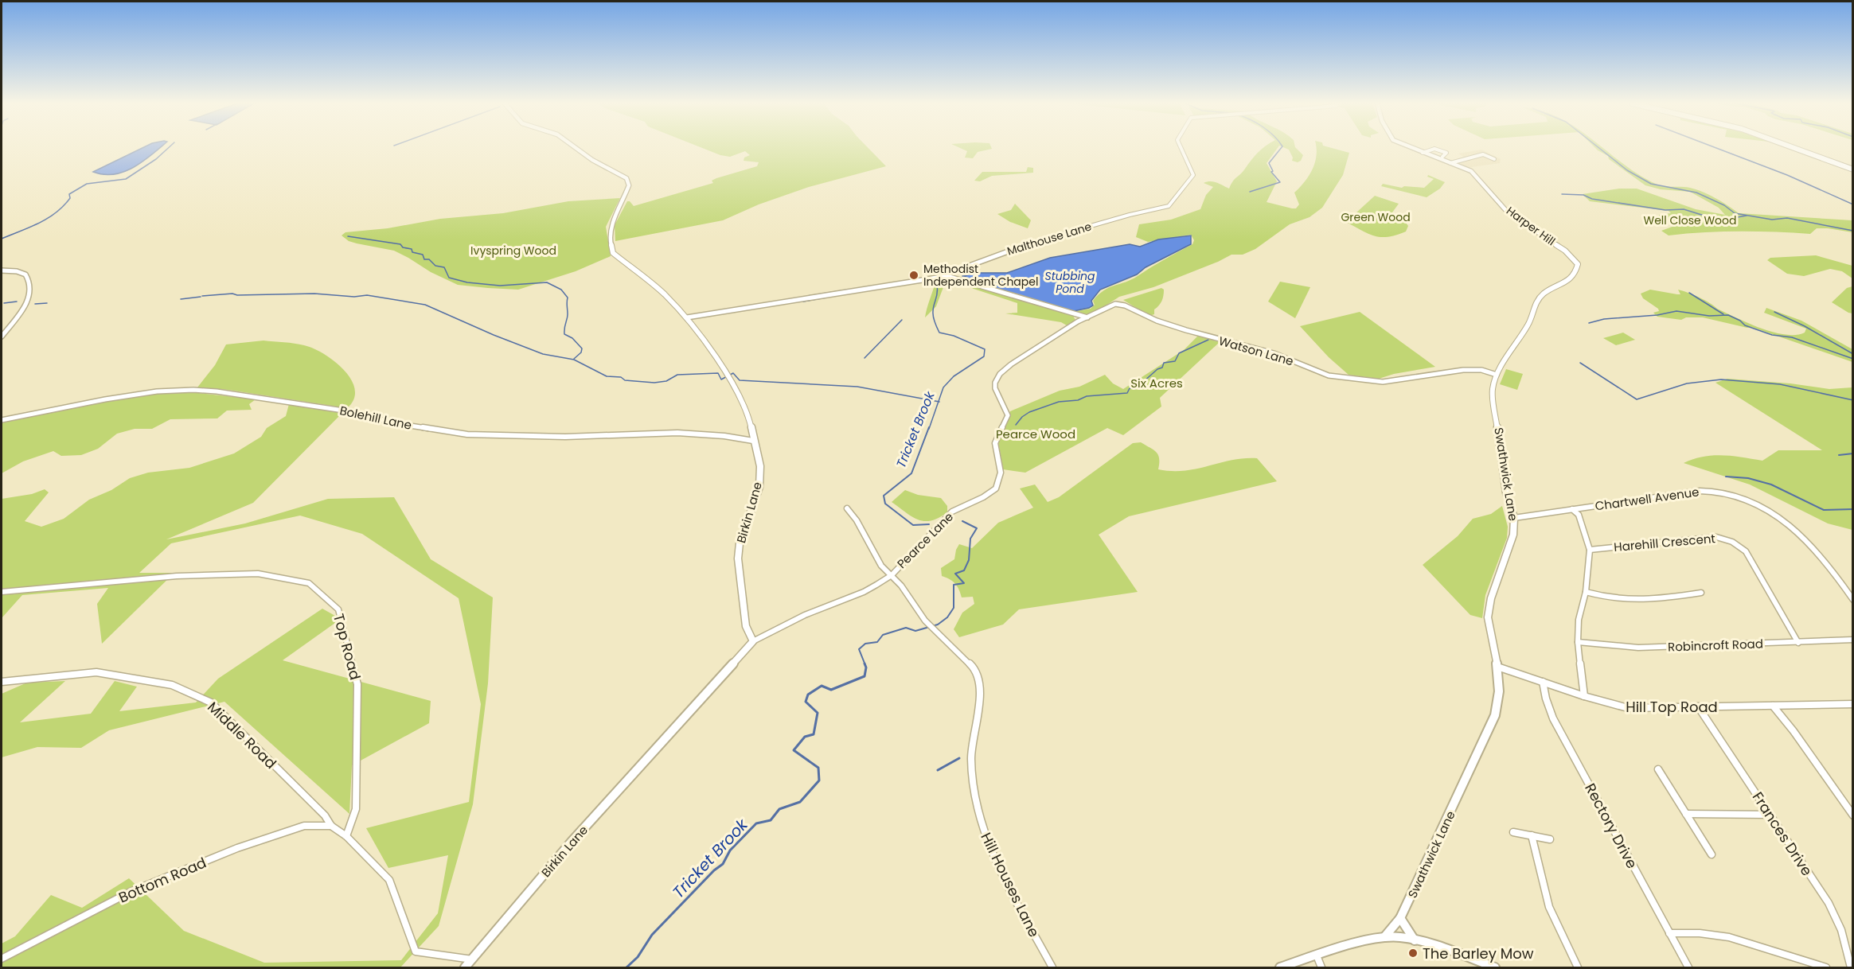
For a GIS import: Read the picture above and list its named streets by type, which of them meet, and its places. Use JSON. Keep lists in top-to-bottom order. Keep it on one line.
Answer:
{"streets":{"street":["Harper Hill","Malthouse Lane","Watson Lane","Bolehill Lane","Swathwick Lane","Chartwell Avenue","Birkin Lane","Pearce Lane","Harehill Crescent","Robincroft Road","Top Road","Hill Top Road","Middle Road","Rectory Drive","Frances Drive","Bottom Road","Hill Houses Lane"]},"crossings":[["Harper Hill","Swathwick Lane"],["Malthouse Lane","Birkin Lane"],["Watson Lane","Swathwick Lane"],["Watson Lane","Pearce Lane"],["Bolehill Lane","Birkin Lane"],["Swathwick Lane","Chartwell Avenue"],["Swathwick Lane","Hill Top Road"],["Pearce Lane","Hill Houses Lane"],["Harehill Crescent","Robincroft Road"],["Top Road","Middle Road"],["Hill Top Road","Rectory Drive"],["Hill Top Road","Frances Drive"],["Middle Road","Bottom Road"]],"water":["Stubbing Pond","Tricket Brook"],"parks":["Green Wood","Well Close Wood","Ivyspring Wood","Six Acres","Pearce Wood"],"places":["Methodist Independent Chapel","The Barley Mow"]}
